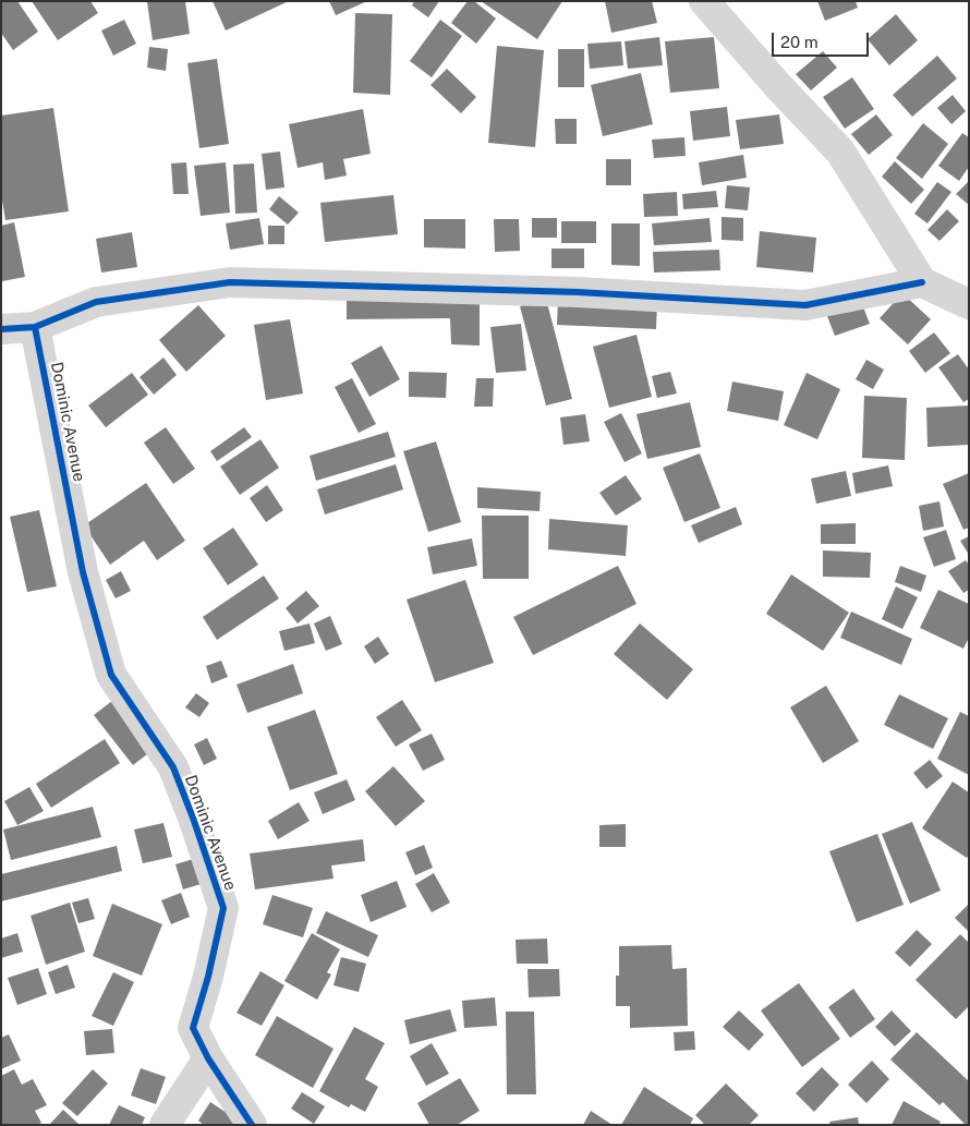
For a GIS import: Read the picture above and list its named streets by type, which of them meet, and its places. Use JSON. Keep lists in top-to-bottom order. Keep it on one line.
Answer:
{"streets":{"street":["Dominic Avenue"]},"scale_bar":"20 m"}
